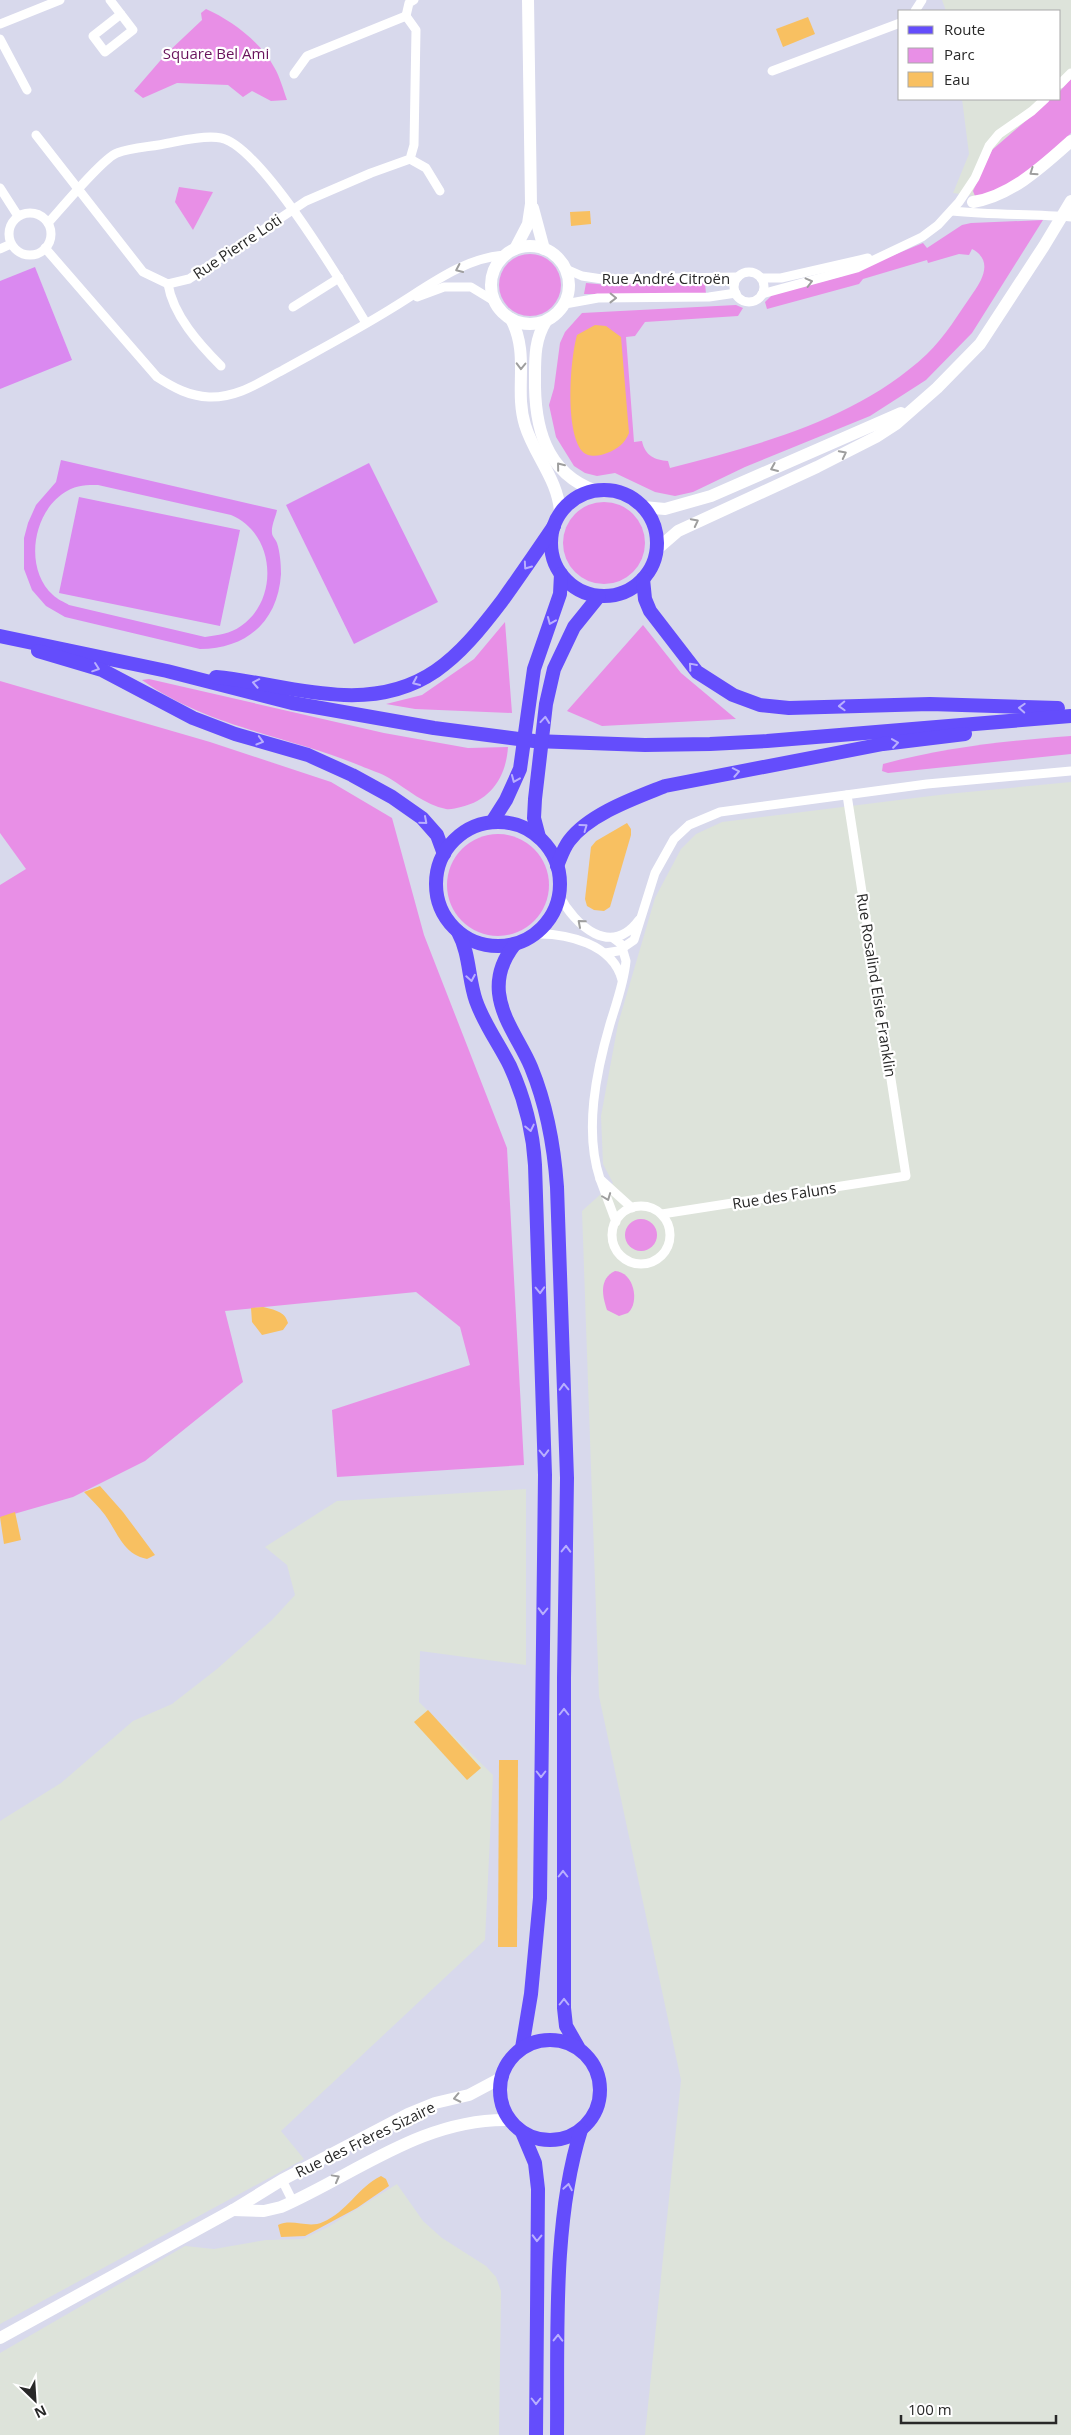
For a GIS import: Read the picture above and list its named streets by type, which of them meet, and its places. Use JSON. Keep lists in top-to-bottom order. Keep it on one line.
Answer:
{"streets":{"main road":["Rue des Frères Sizaire"],"street":["Rue Pierre Loti","Rue André Citroën","Rue Rosalind Elsie Franklin","Rue des Faluns"]},"crossings":[["Rue Rosalind Elsie Franklin","Rue des Faluns"]],"parks":["Square Bel Ami"],"legend":["Route","Parc","Eau"],"scale_bar":"100 m","north":"bottom right"}
